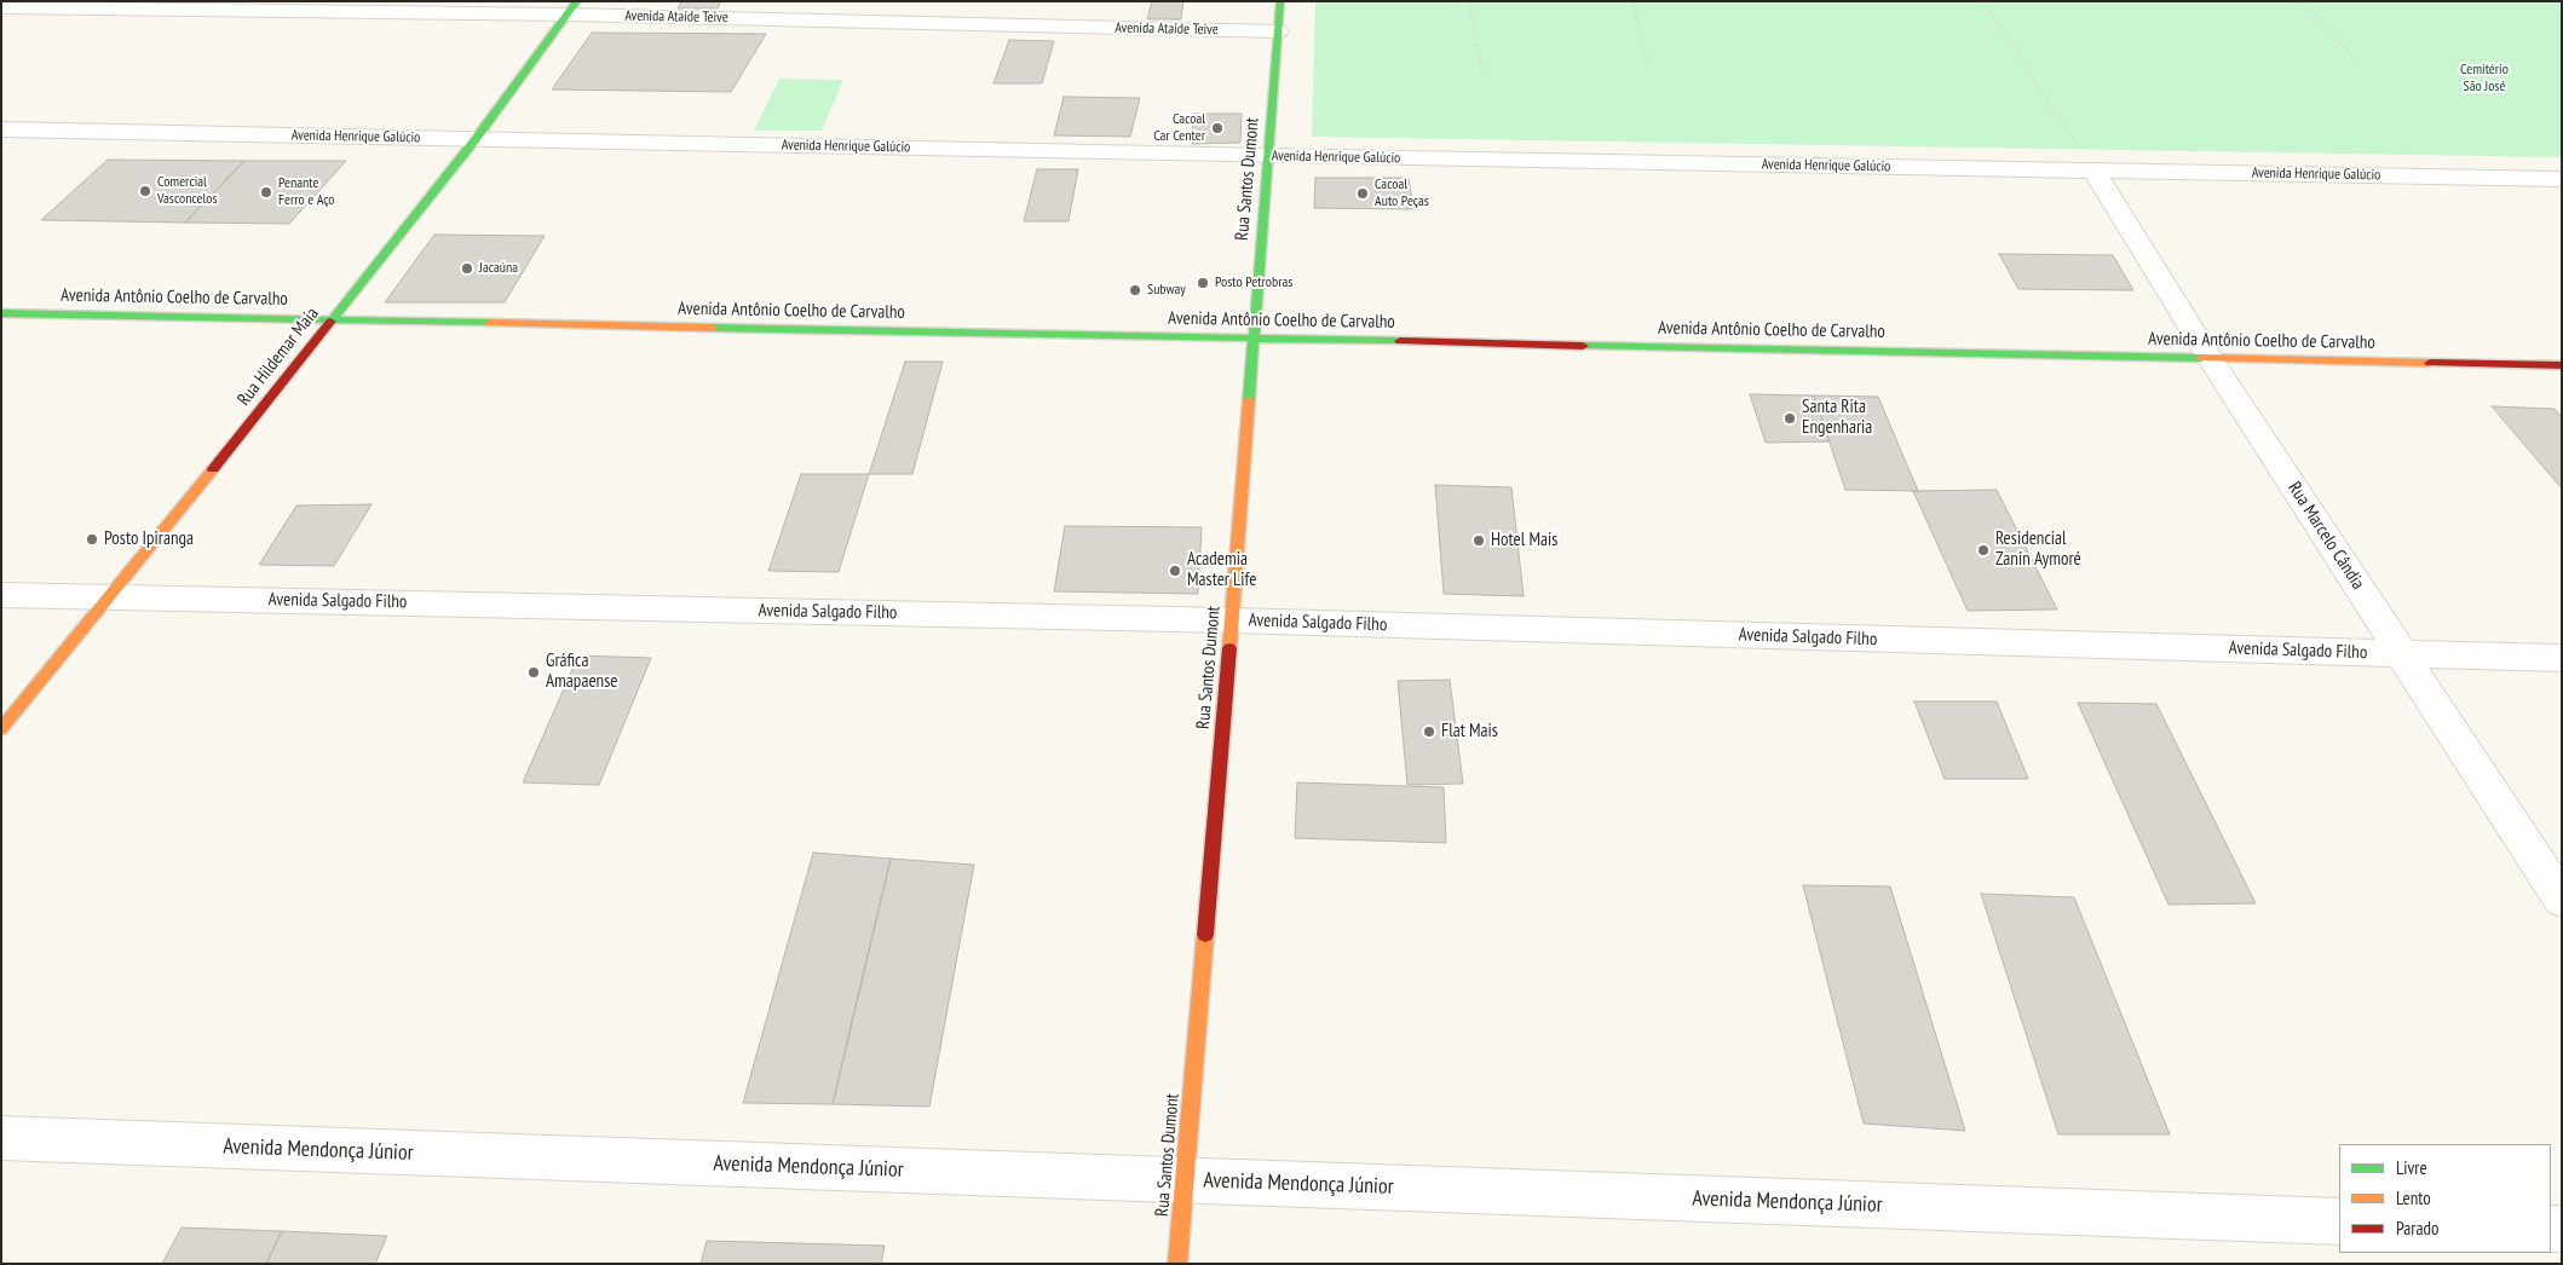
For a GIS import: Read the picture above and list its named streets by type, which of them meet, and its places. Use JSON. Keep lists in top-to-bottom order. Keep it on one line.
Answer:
{"streets":{"main road":["Rua Santos Dumont","Avenida Antônio Coelho de Carvalho","Rua Hildemar Maia"],"street":["Avenida Ataíde Teive","Avenida Henrique Galúcio","Rua Marcelo Cândia","Avenida Salgado Filho","Avenida Mendonça Júnior"]},"crossings":[["Avenida Ataíde Teive","Rua Santos Dumont"],["Avenida Ataíde Teive","Rua Hildemar Maia"],["Avenida Henrique Galúcio","Rua Santos Dumont"],["Avenida Henrique Galúcio","Rua Hildemar Maia"],["Avenida Henrique Galúcio","Rua Marcelo Cândia"],["Rua Santos Dumont","Avenida Antônio Coelho de Carvalho"],["Rua Santos Dumont","Avenida Salgado Filho"],["Rua Santos Dumont","Avenida Mendonça Júnior"],["Avenida Antônio Coelho de Carvalho","Rua Hildemar Maia"],["Avenida Antônio Coelho de Carvalho","Rua Marcelo Cândia"],["Rua Hildemar Maia","Avenida Salgado Filho"],["Rua Marcelo Cândia","Avenida Salgado Filho"]],"parks":["Cemitério São José"],"places":["Cacoal Car Center","Comercial Vasconcelos","Penante Ferro e Aço","Cacoal Auto Peças","Jacaúna","Posto Petrobras","Subway","Santa Rita Engenharia","Posto Ipiranga","Hotel Mais","Residencial Zanin Aymoré","Academia Master Life","Gráfica Amapaense","Flat Mais"],"legend":["Livre","Lento","Parado"]}
